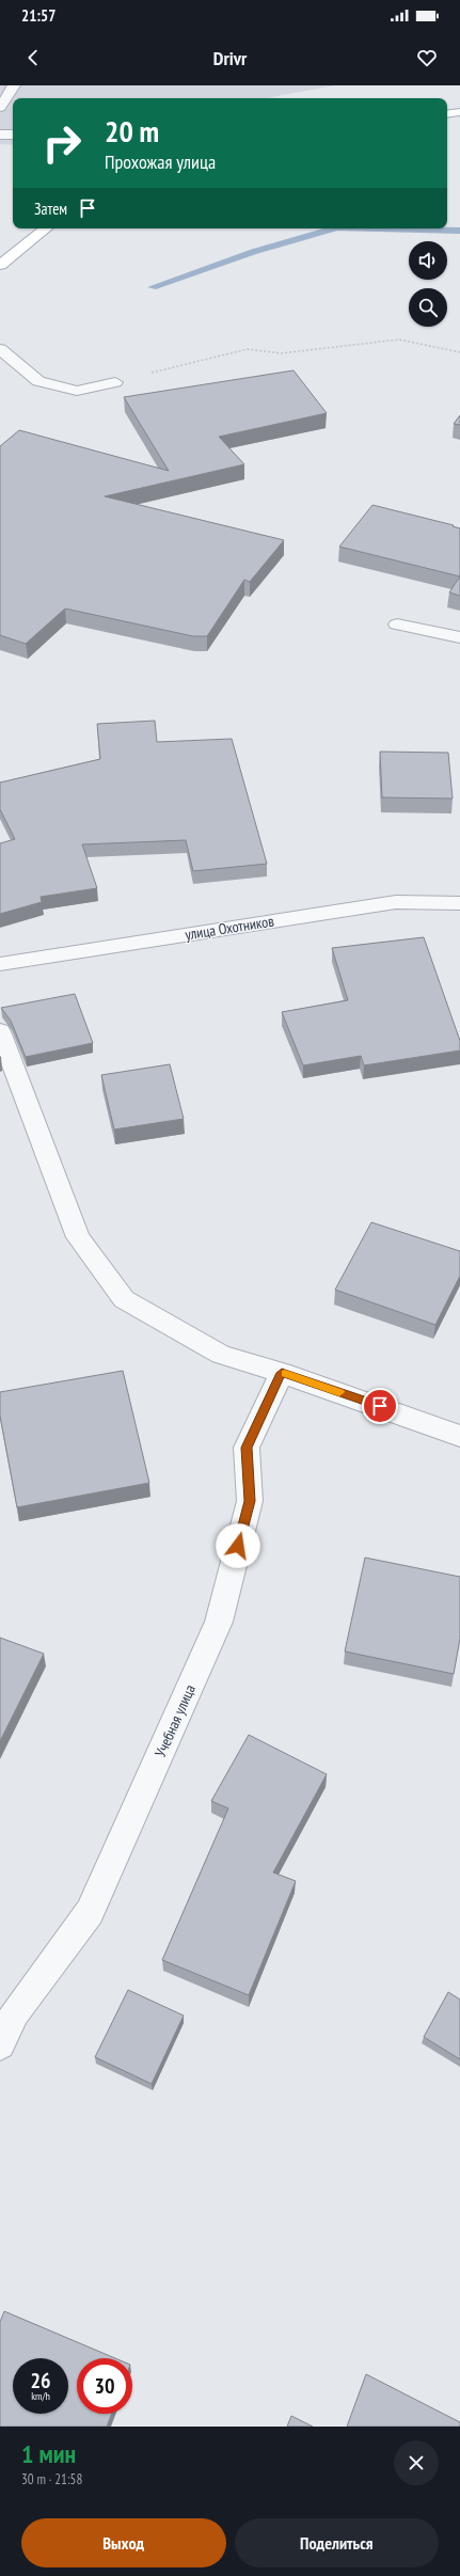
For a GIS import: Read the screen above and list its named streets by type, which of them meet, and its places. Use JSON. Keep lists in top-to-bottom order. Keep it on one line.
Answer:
{"streets":{"street":["улица Охотников","Учебная улица"]},"page":{"status":"21:57","header":"Drivr","turn":["20 m","Прохожая улица"],"then":"Затем","speed":"26 km/h","limit":"30","heading":["1 мин","30 m · 21:58"],"buttons":["Выход","Поделиться"]}}
